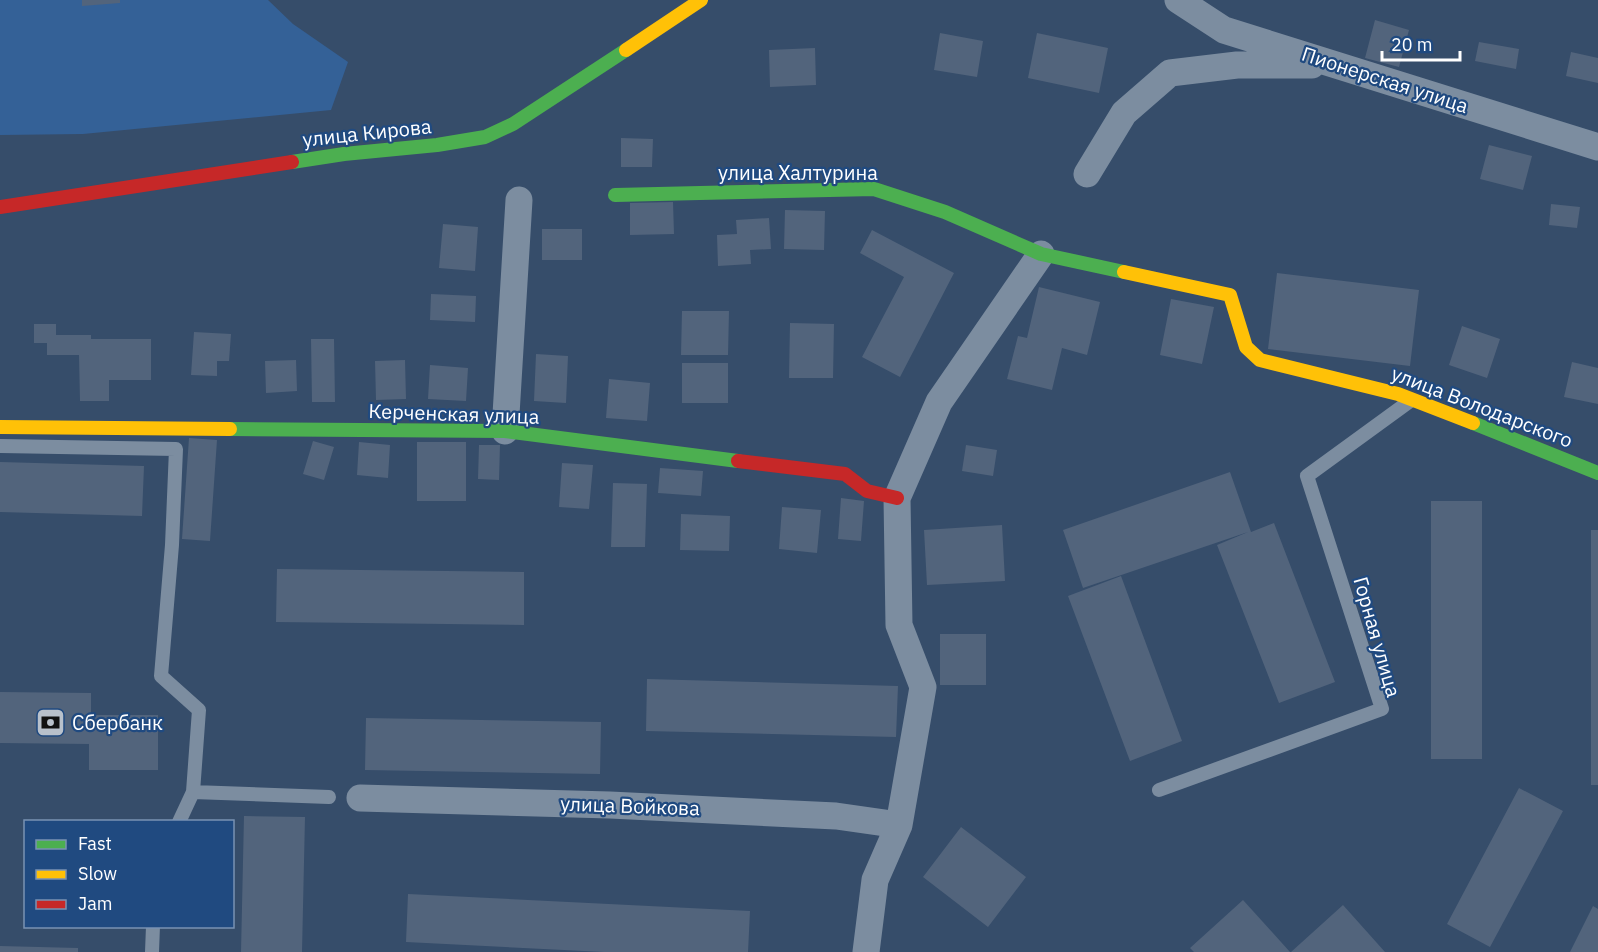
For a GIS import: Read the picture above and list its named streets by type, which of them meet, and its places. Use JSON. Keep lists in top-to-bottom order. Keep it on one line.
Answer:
{"streets":{"street":["Пионерская улица","улица Кирова","улица Халтурина","улица Володарского","Керченская улица","улица Войкова"],"lane":["Горная улица"]},"crossings":[["улица Халтурина","улица Володарского"],["улица Володарского","Горная улица"]],"places":{"bank":["Сбербанк"]},"legend":["Fast","Slow","Jam"],"scale_bar":"20 m"}
